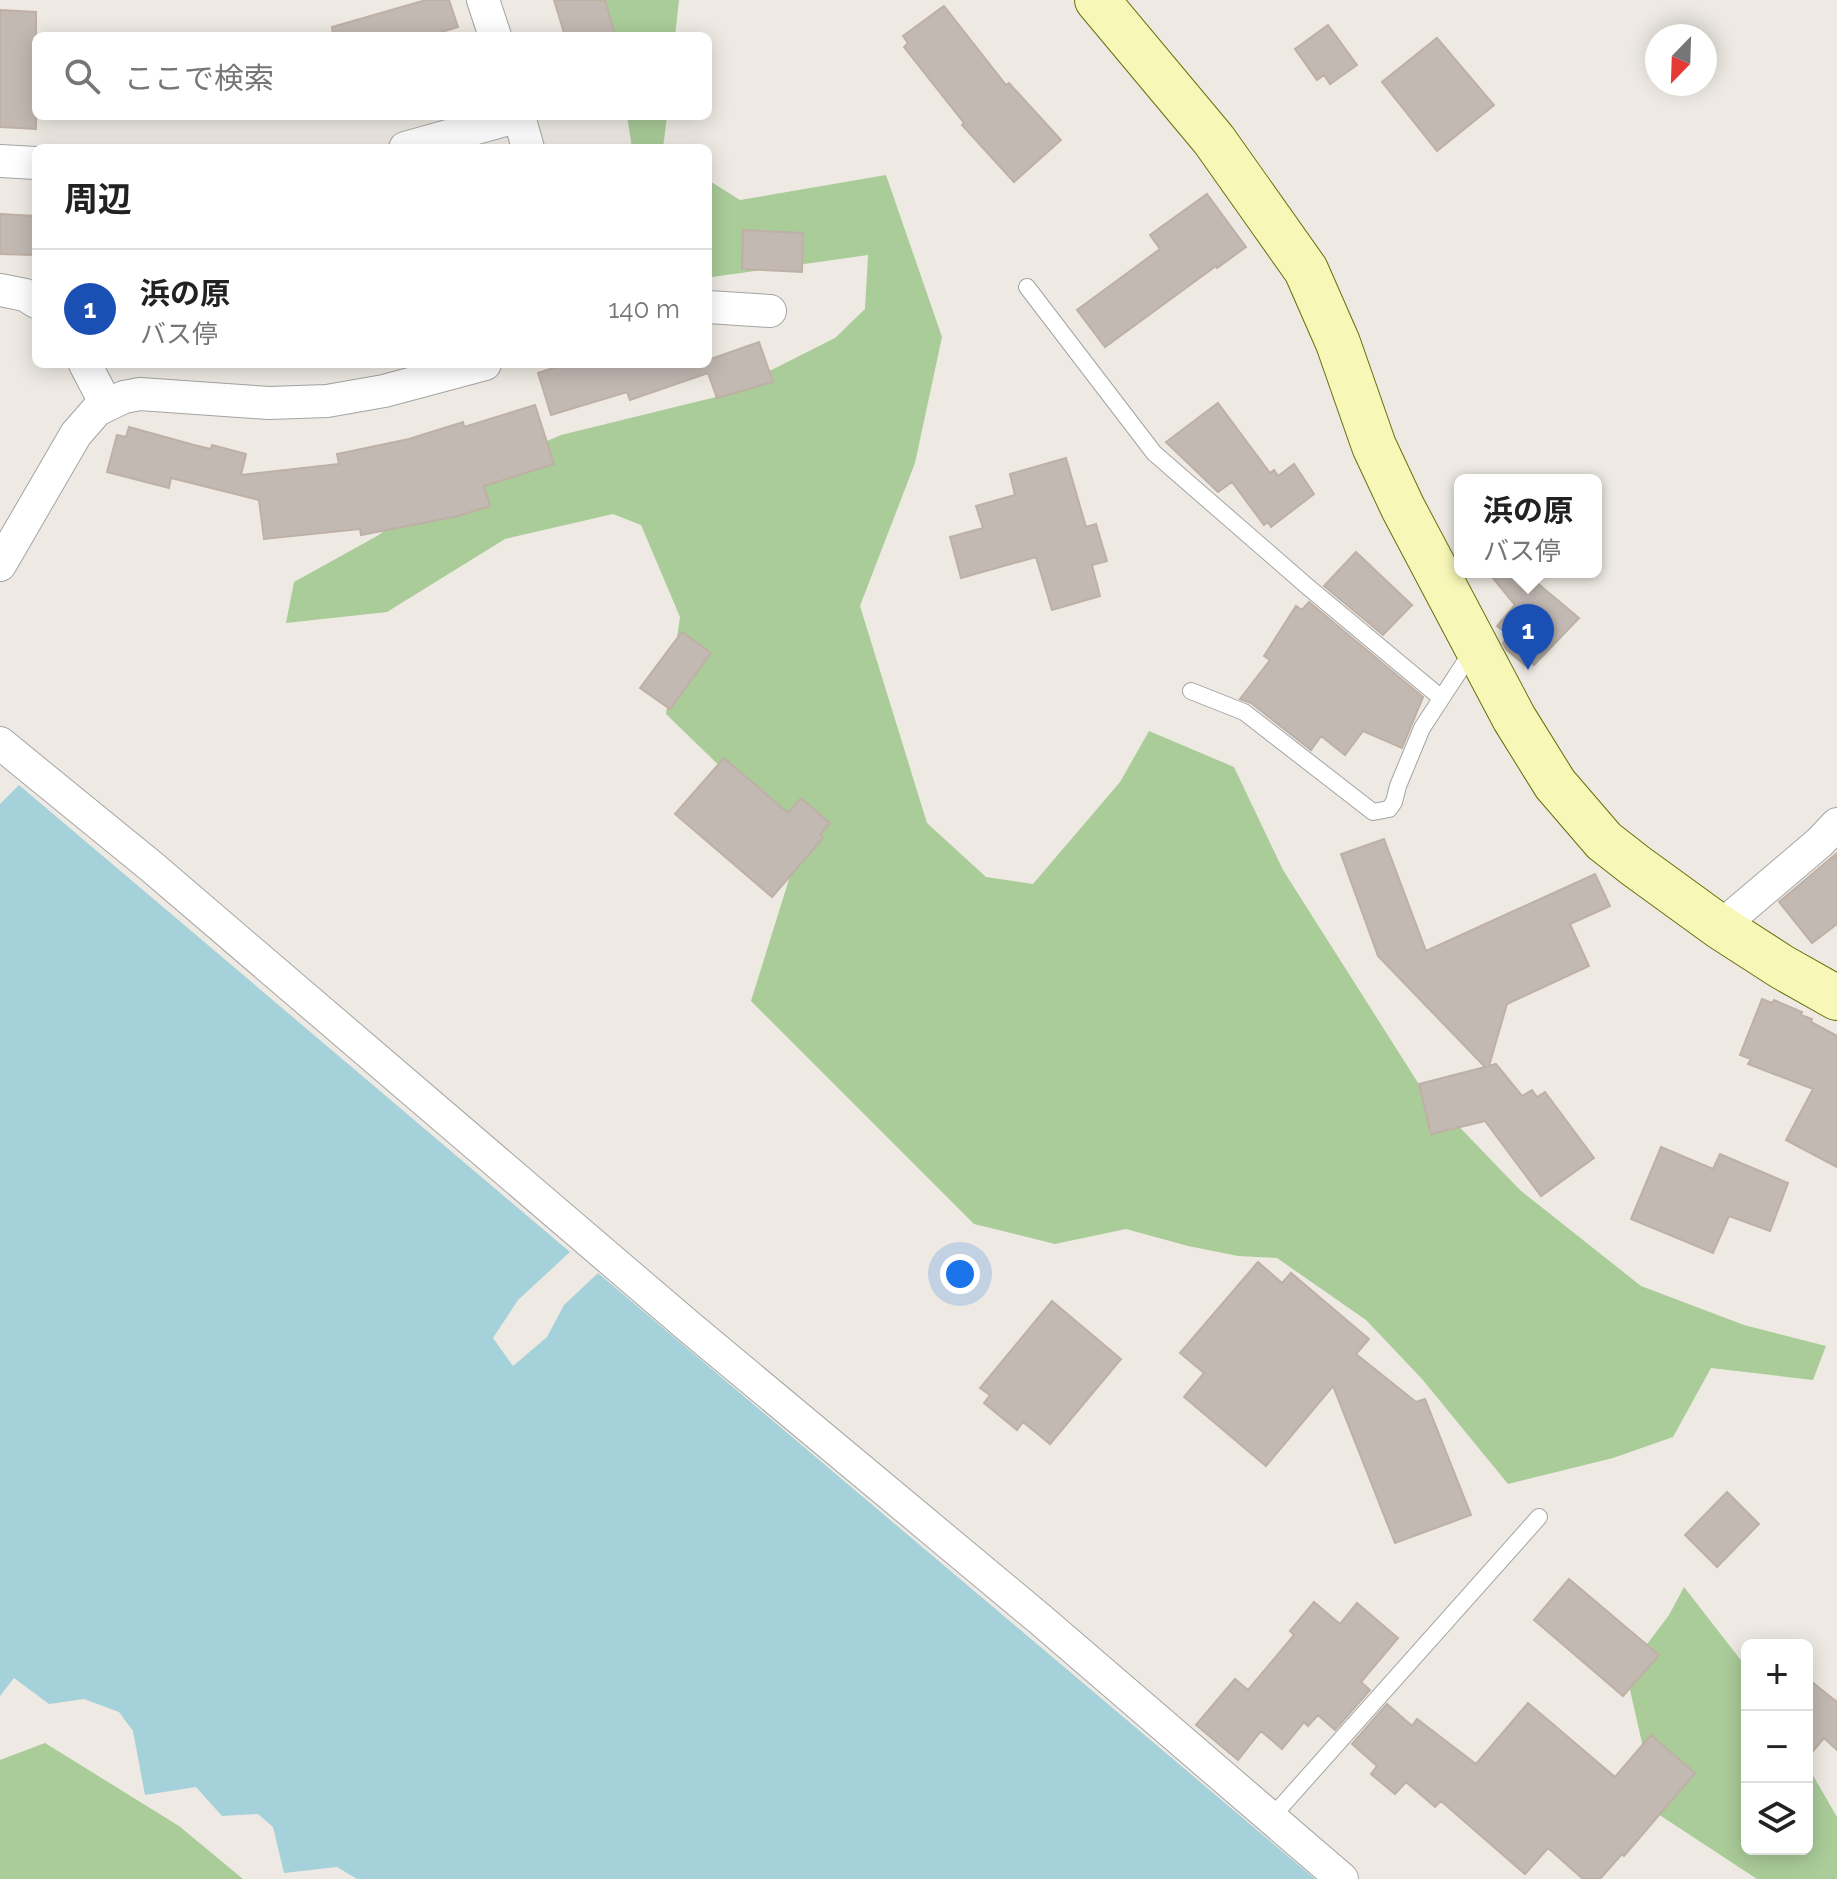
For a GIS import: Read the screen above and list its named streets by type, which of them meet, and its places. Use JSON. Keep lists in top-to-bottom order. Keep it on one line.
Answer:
{"north":"bottom left","page":{"search":"ここで検索","heading":"周辺","list":[{"mark":"1","name":"浜の原","note":"バス停","value":"140 m"}],"popup":["浜の原","バス停"],"pins":"1","map_buttons":["+","−"]}}
